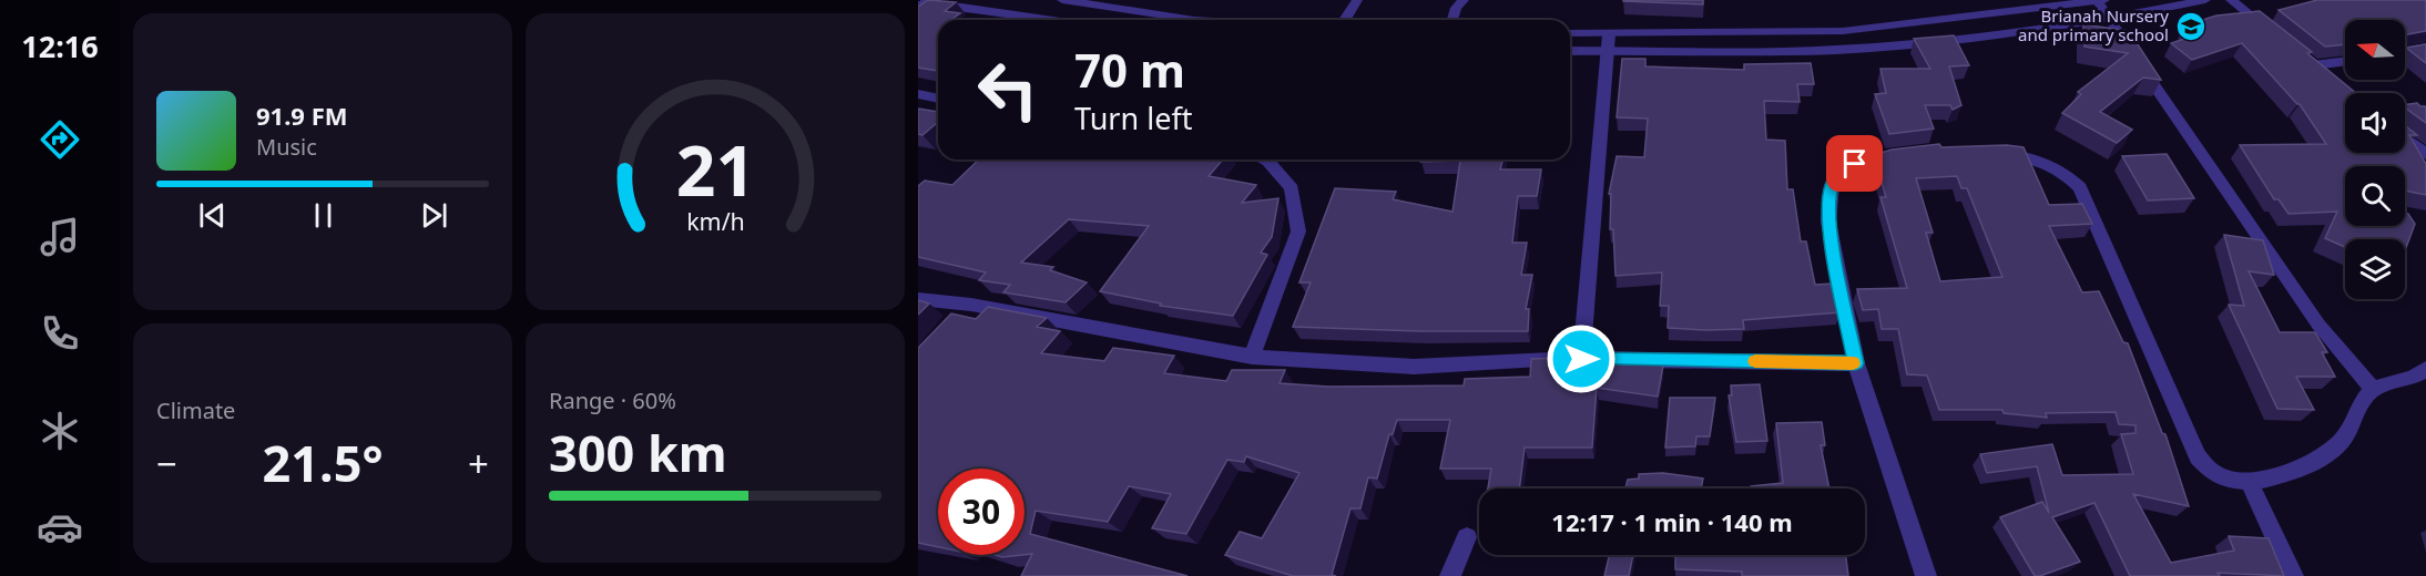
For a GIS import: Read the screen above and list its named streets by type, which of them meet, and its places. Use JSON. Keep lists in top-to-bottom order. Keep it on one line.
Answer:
{"places":{"school or university":["Brianah Nursery and primary school"]},"north":"left","page":{"tabs":"12:16","turn":["70 m","Turn left"],"song":["91.9 FM","Music"],"tile":["Climate",["Range · 60%","300 km"]],"heat":["−","21.5°","+"],"limit":"30","trip":"12:17 · 1 min · 140 m","gauge":["21","km/h"]}}
